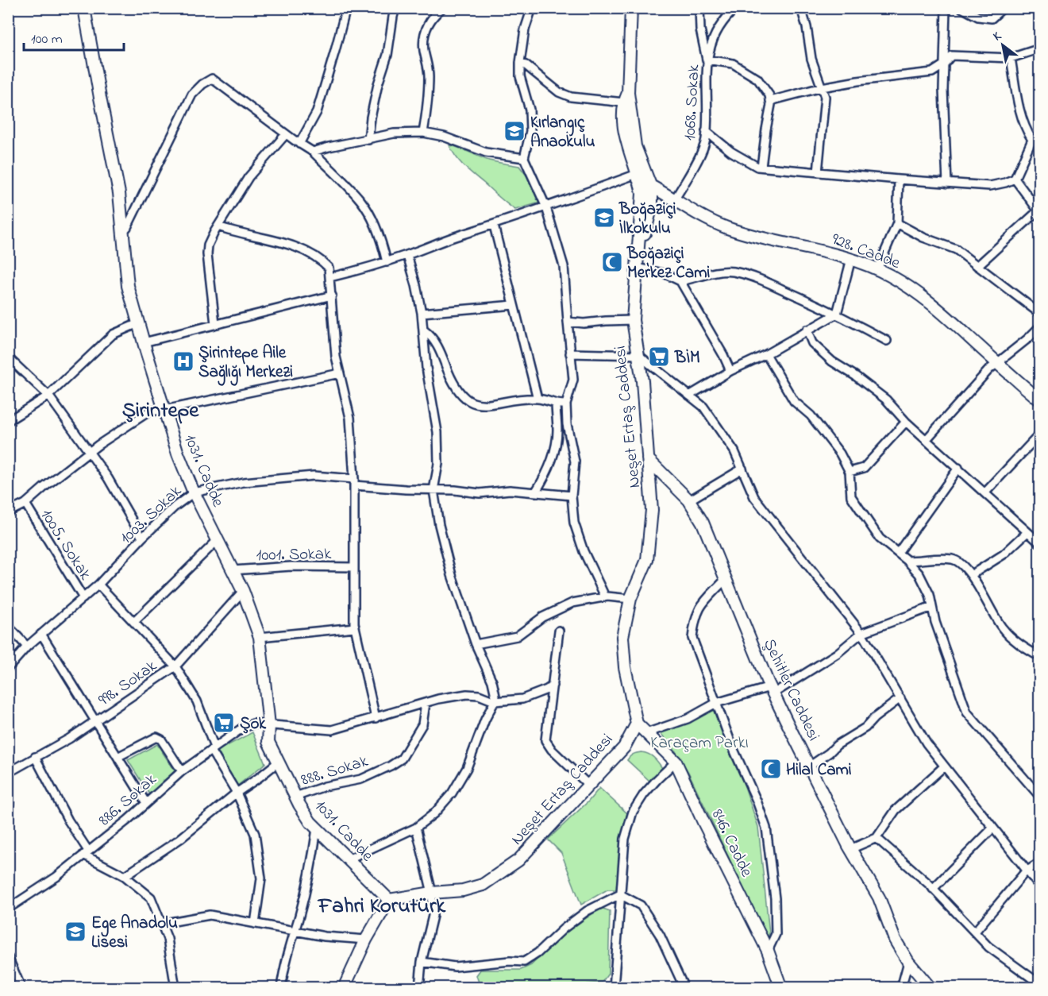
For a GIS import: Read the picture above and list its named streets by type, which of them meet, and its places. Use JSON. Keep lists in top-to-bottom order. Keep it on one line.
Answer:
{"streets":{"street":["1068. Sokak","928. Cadde","Neşet Ertaş Caddesi","1031. Cadde","1003. Sokak","1005. Sokak","1001. Sokak","998. Sokak","Şehitler Caddesi","888. Sokak","886. Sokak","846. Cadde"]},"crossings":[["1068. Sokak","928. Cadde"],["928. Cadde","Neşet Ertaş Caddesi"],["Neşet Ertaş Caddesi","1031. Cadde"],["Neşet Ertaş Caddesi","Şehitler Caddesi"],["Neşet Ertaş Caddesi","846. Cadde"],["1031. Cadde","1003. Sokak"],["1031. Cadde","1001. Sokak"],["1031. Cadde","998. Sokak"],["1031. Cadde","888. Sokak"],["1031. Cadde","886. Sokak"],["1003. Sokak","1005. Sokak"],["888. Sokak","886. Sokak"]],"districts":["Şirintepe","Fahri Korutürk"],"parks":["Karaçam Parkı"],"places":{"school or university":["Kırlangıç Anaokulu","Boğaziçi İlkokulu","Ege Anadolu Lisesi"],"mosque":["Boğaziçi Merkez Cami","Hilal Cami"],"supermarket":["BİM","Şok"],"hospital":["Şirintepe Aile Sağlığı Merkezi"]},"scale_bar":"100 m","north":"top left"}
